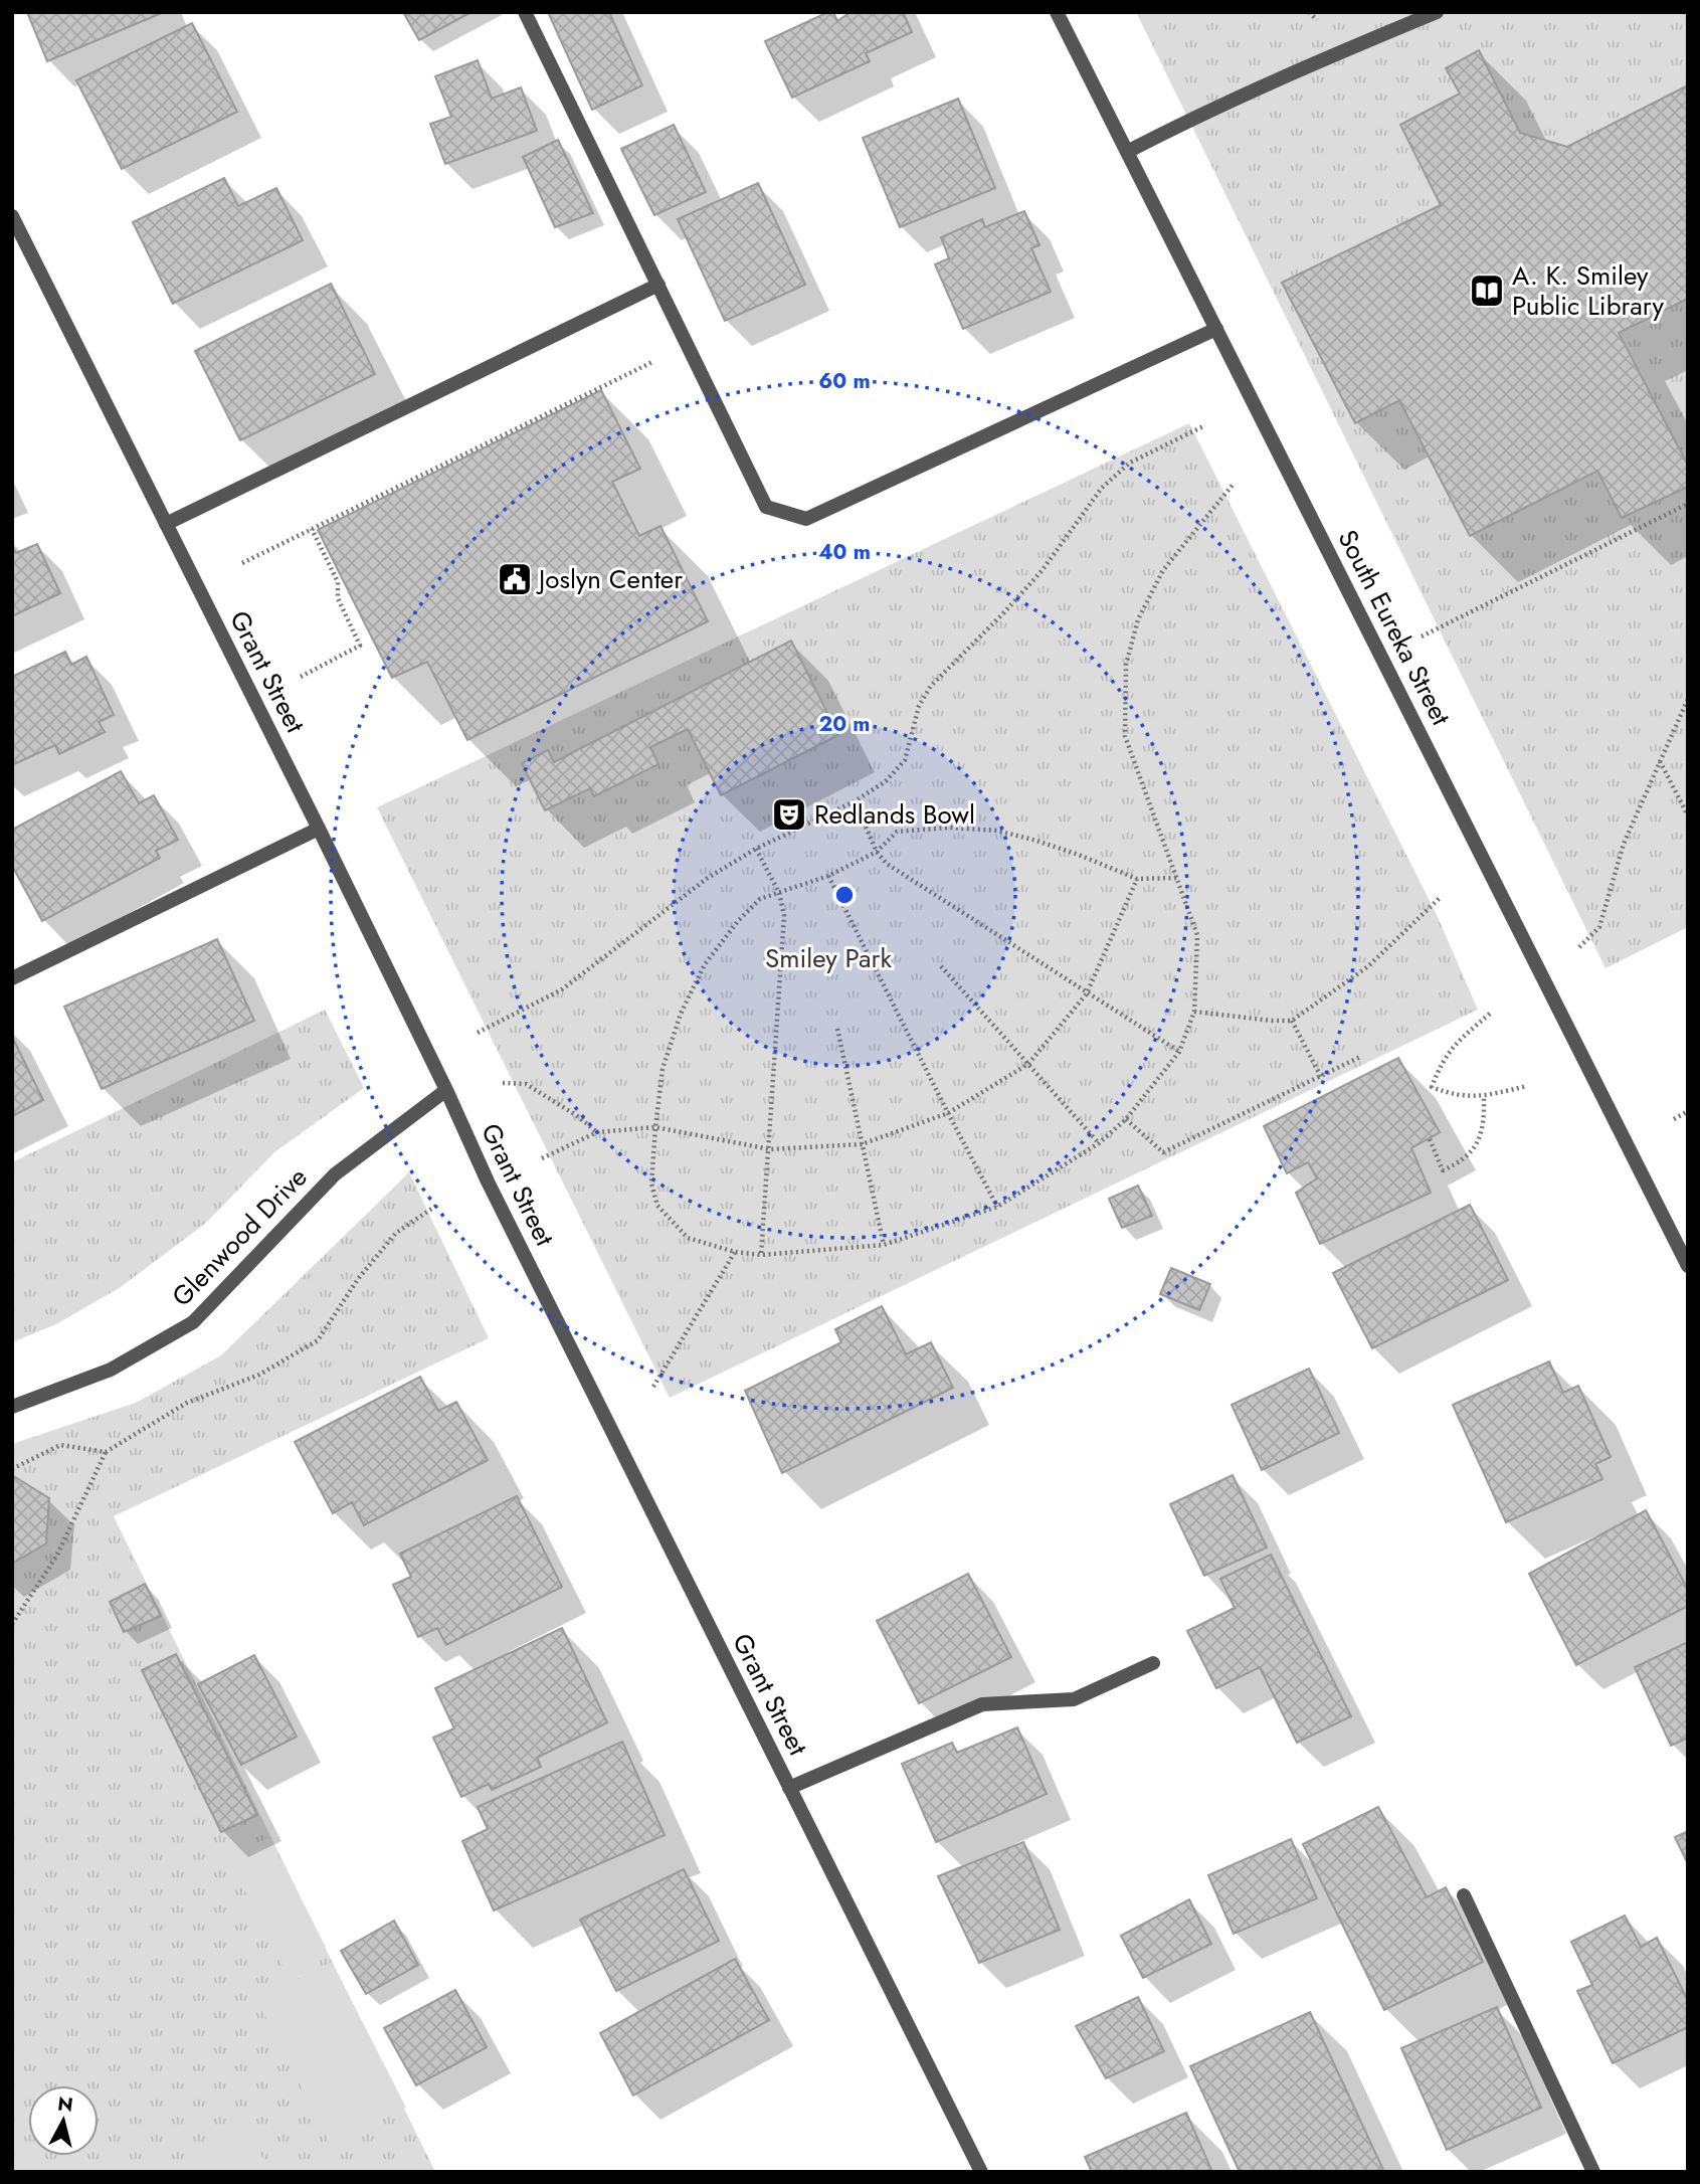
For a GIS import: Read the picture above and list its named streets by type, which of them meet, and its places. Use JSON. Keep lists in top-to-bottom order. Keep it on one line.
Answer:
{"streets":{"street":["South Eureka Street","Grant Street","Glenwood Drive"]},"crossings":[["Grant Street","Glenwood Drive"]],"parks":["Smiley Park"],"places":{"library":["A. K. Smiley Public Library"],"public building":["Joslyn Center"],"theatre":["Redlands Bowl"]},"north":"top","rings":["60 m","40 m","20 m"]}
